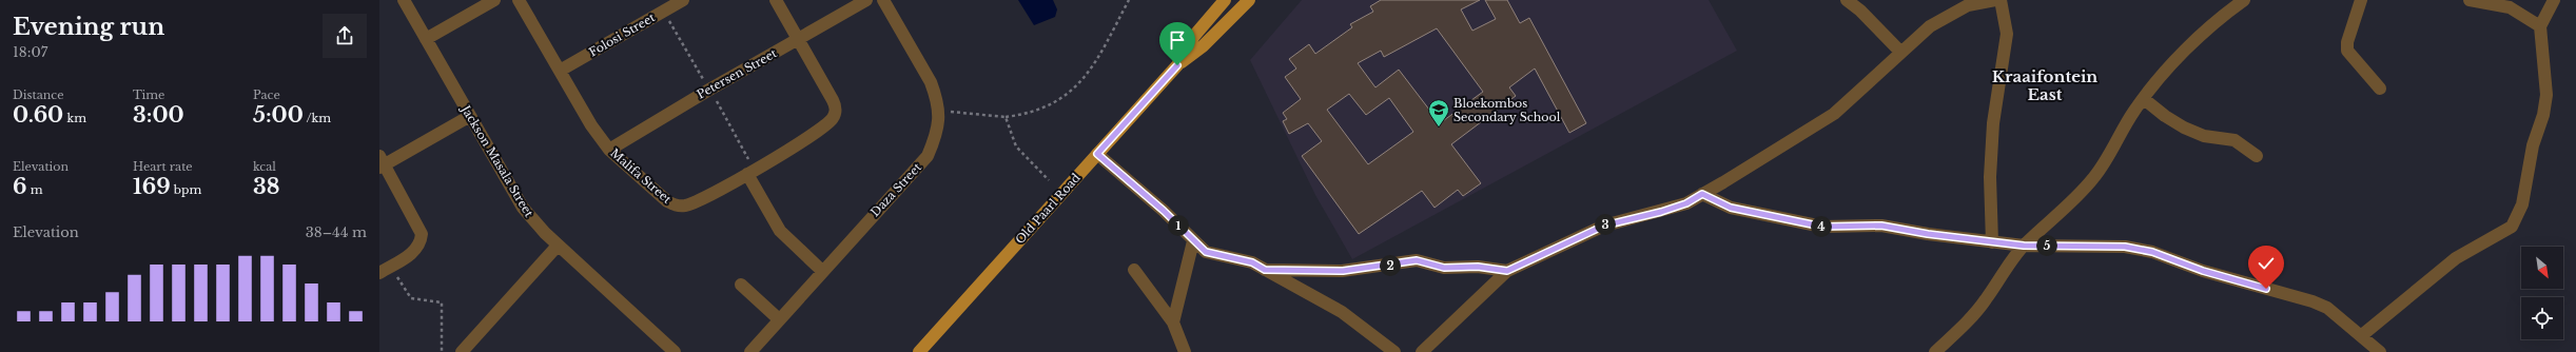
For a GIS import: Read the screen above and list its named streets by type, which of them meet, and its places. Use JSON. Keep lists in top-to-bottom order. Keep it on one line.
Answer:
{"streets":{"main road":["Old Paarl Road"],"street":["Folosi Street","Petersen Street","Jackson Masala Street","Malifa Street","Daza Street"]},"crossings":[["Folosi Street","Malifa Street"],["Petersen Street","Malifa Street"]],"districts":["Kraaifontein East"],"places":{"school or university":["Bloekombos Secondary School"]},"north":"bottom right","page":{"heading":["Evening run","18:07"],"stats":[["Distance","0.60 km"],["Time","3:00"],["Pace","5:00 /km"],["Elevation","6 m"],["Heart rate","169 bpm"],["kcal","38"]],"pins":["3","1","4","5","2"],"chart":["Elevation","38–44 m"]}}
